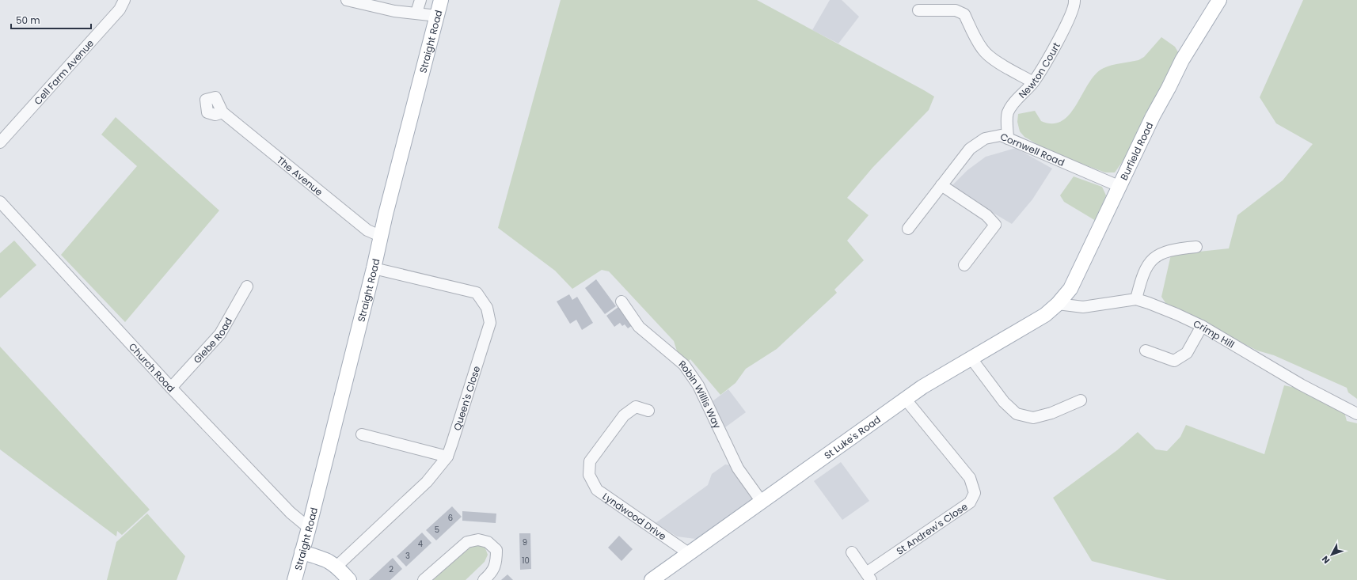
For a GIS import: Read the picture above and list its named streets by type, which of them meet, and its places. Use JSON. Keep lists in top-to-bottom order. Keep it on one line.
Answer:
{"streets":{"main road":["Straight Road","Burfield Road","St Luke's Road"],"street":["Newton Court","Cell Farm Avenue","Cornwell Road","The Avenue","Crimp Hill","Glebe Road","Church Road","Robin Willis Way","Queen's Close","Lyndwood Drive","St Andrew's Close"]},"crossings":[["Straight Road","The Avenue"],["Straight Road","Church Road"],["Straight Road","Queen's Close"],["Newton Court","Cornwell Road"],["Cornwell Road","Burfield Road"],["Burfield Road","Crimp Hill"],["Burfield Road","St Luke's Road"],["Crimp Hill","St Luke's Road"],["Glebe Road","Church Road"],["Robin Willis Way","St Luke's Road"],["St Luke's Road","Lyndwood Drive"],["St Luke's Road","St Andrew's Close"]],"house_numbers":["6","5","9","4","3","10","2"],"scale_bar":"50 m","north":"bottom left"}
